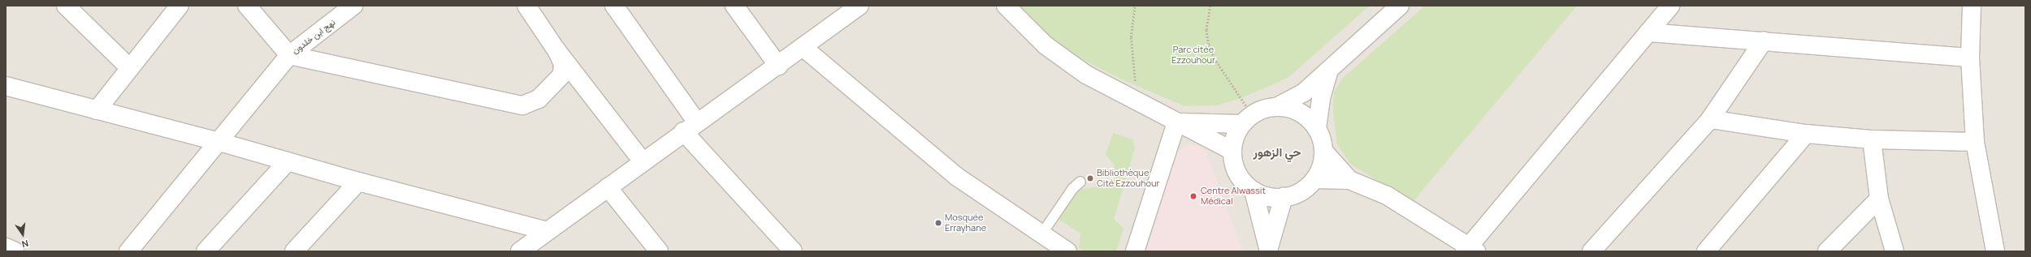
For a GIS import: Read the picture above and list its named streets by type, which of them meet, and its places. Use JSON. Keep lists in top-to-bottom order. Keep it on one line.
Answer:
{"streets":{"street":["نهج ابن خلدون"]},"districts":["حي الزهور"],"parks":["Parc citée Ezzouhour"],"places":["Bibliothèque Cité Ezzouhour","Centre Alwassit Médical","Mosquée Errayhane"],"north":"bottom"}
